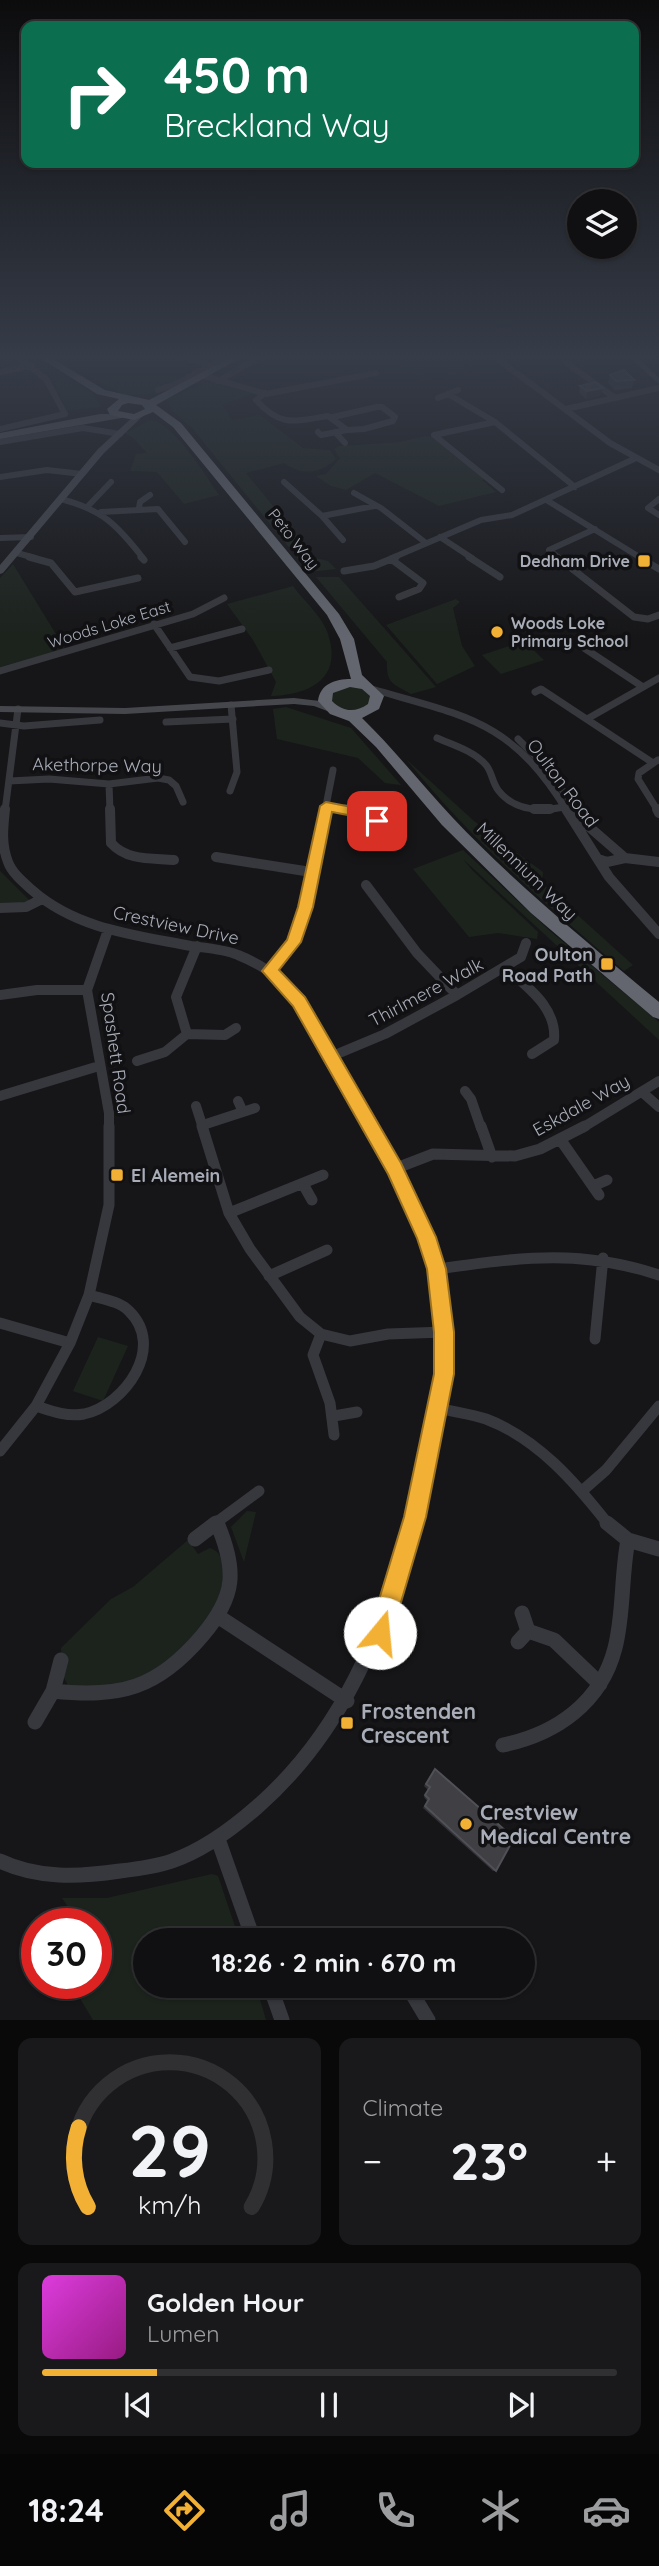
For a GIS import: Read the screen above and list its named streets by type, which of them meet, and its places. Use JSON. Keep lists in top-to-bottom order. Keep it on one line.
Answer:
{"streets":{"highway":["Peto Way","Millennium Way"],"street":["Woods Loke East","Akethorpe Way","Oulton Road","Crestview Drive","Thirlmere Walk","Spashett Road","Eskdale Way"]},"crossings":[["Peto Way","Oulton Road"],["Peto Way","Millennium Way"],["Akethorpe Way","Crestview Drive"],["Oulton Road","Millennium Way"],["Crestview Drive","Thirlmere Walk"],["Crestview Drive","Spashett Road"],["Crestview Drive","Eskdale Way"]],"places":{"transit":["Dedham Drive","Oulton Road Path","El Alemein","Frostenden Crescent"],"other":["Woods Loke Primary School","Crestview Medical Centre"]},"page":{"turn":["450 m","Breckland Way"],"limit":"30","trip":"18:26 · 2 min · 670 m","tile":"Climate","heat":["−","23°","+"],"song":["Golden Hour","Lumen"],"tabs":"18:24","gauge":["29","km/h"]}}
